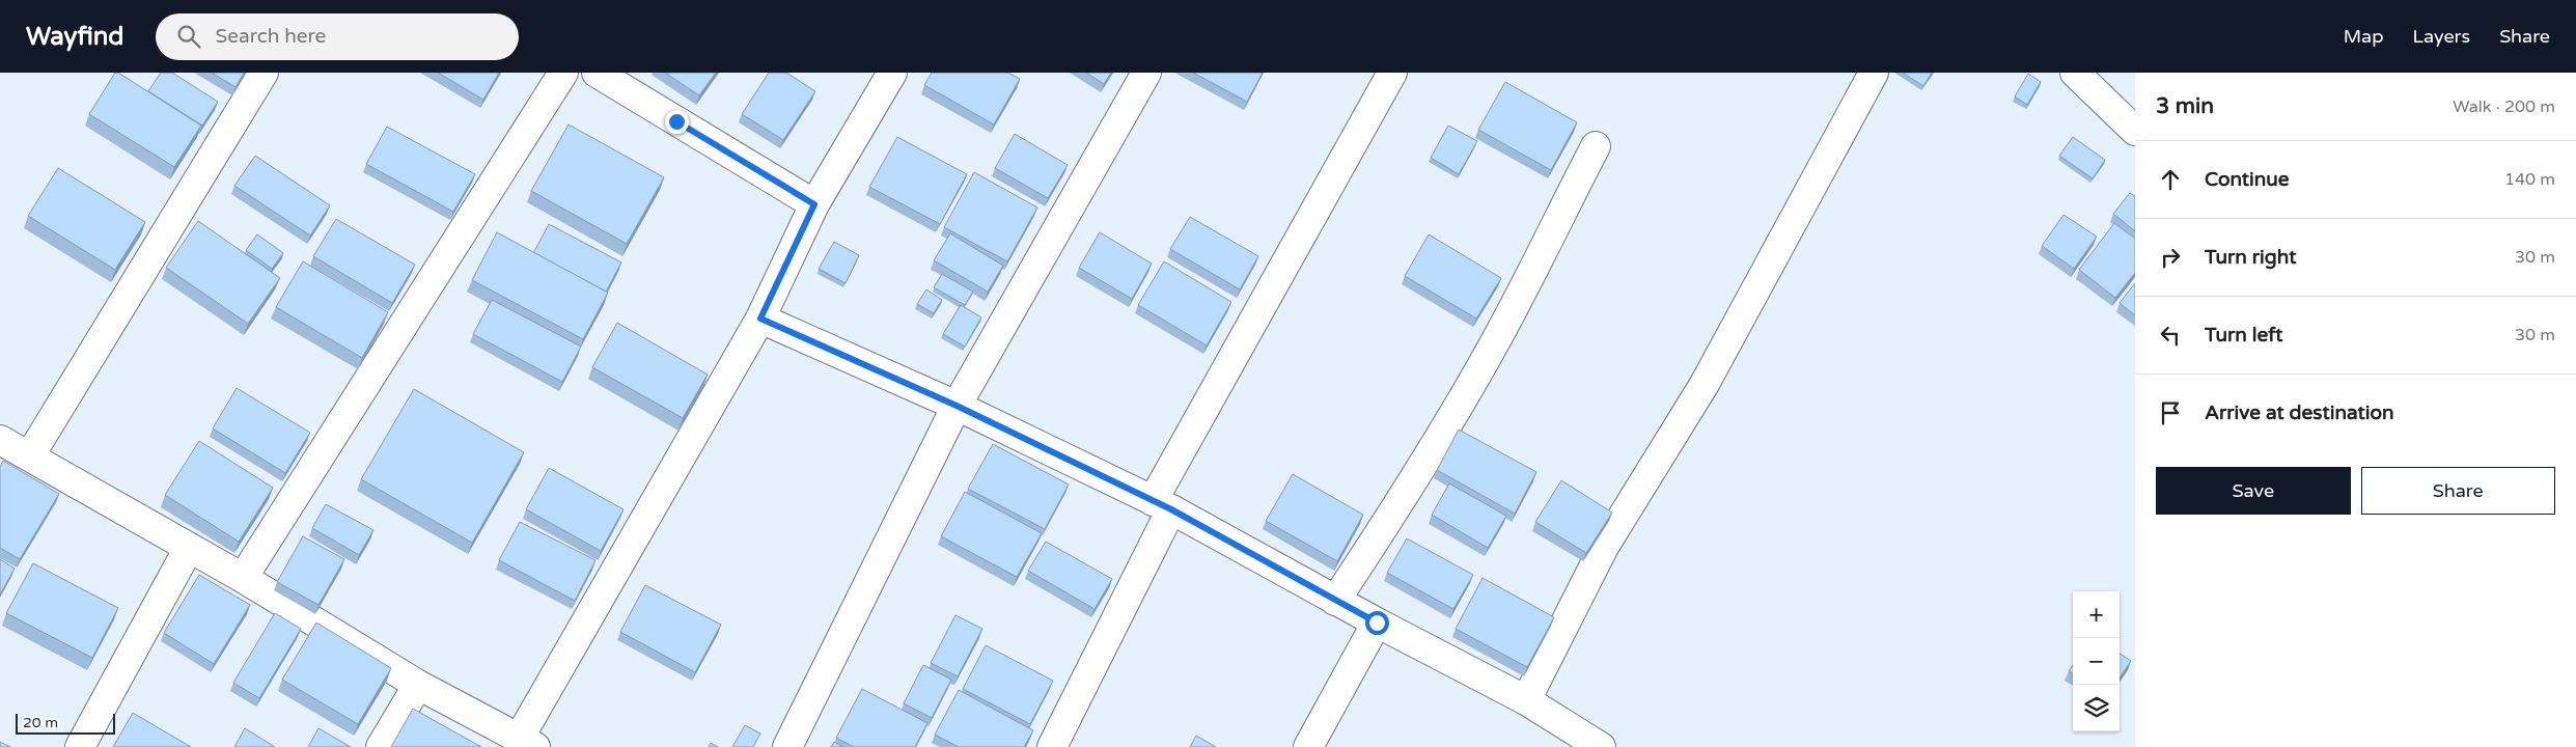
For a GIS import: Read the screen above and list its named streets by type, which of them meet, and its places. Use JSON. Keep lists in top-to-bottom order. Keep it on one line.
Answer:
{"scale_bar":"20 m","page":{"header":"Wayfind","search":"Search here","nav":["Map","Layers","Share"],"heading":["3 min","Walk · 200 m"],"list":[["Continue","140 m"],["Turn right","30 m"],["Turn left","30 m"],"Arrive at destination"],"buttons":["Save","Share"],"map_buttons":["+","−"],"scale":"20 m"}}
